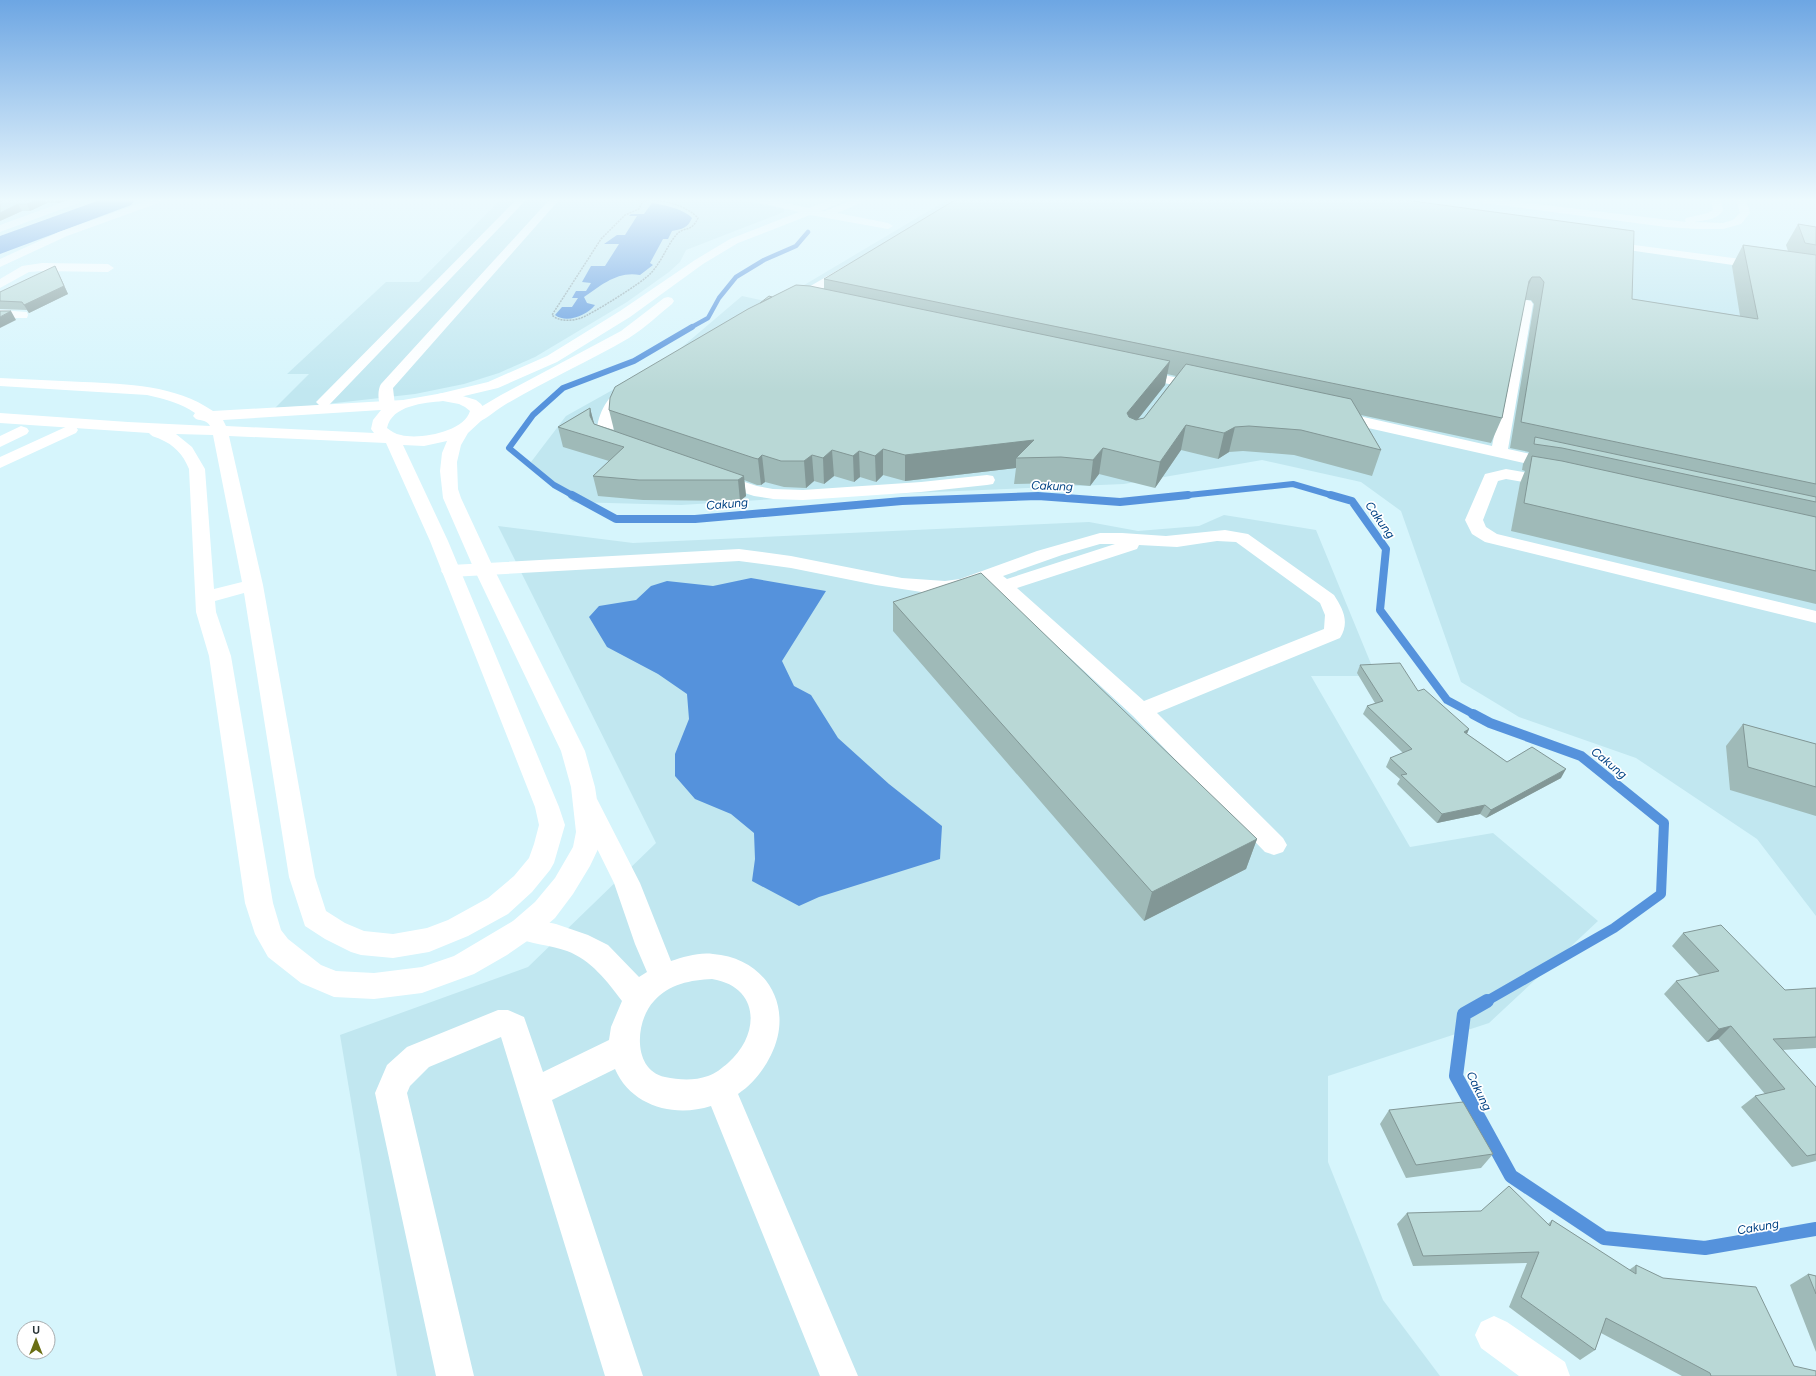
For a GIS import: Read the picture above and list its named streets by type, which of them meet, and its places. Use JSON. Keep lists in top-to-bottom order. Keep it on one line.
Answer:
{"water":["Cakung"],"north":"top"}
